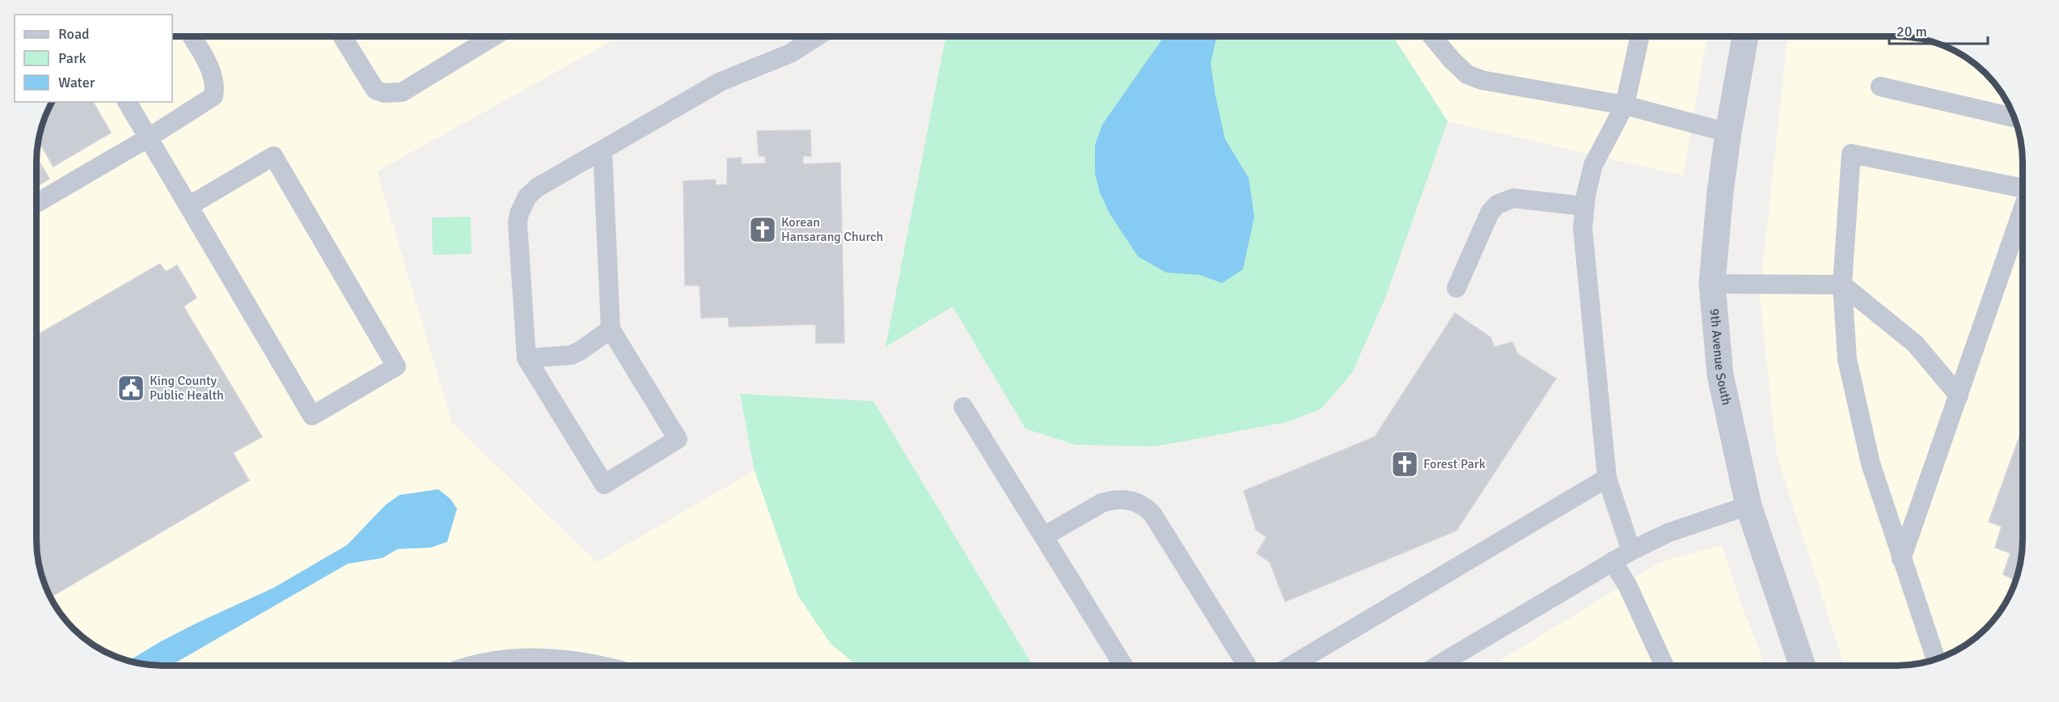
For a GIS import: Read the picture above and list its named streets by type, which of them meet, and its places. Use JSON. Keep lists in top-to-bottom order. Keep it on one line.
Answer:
{"streets":{"street":["9th Avenue South"]},"places":{"church":["Korean Hansarang Church","Forest Park"],"public building":["King County Public Health"]},"legend":["Road","Park","Water"],"scale_bar":"20 m"}
